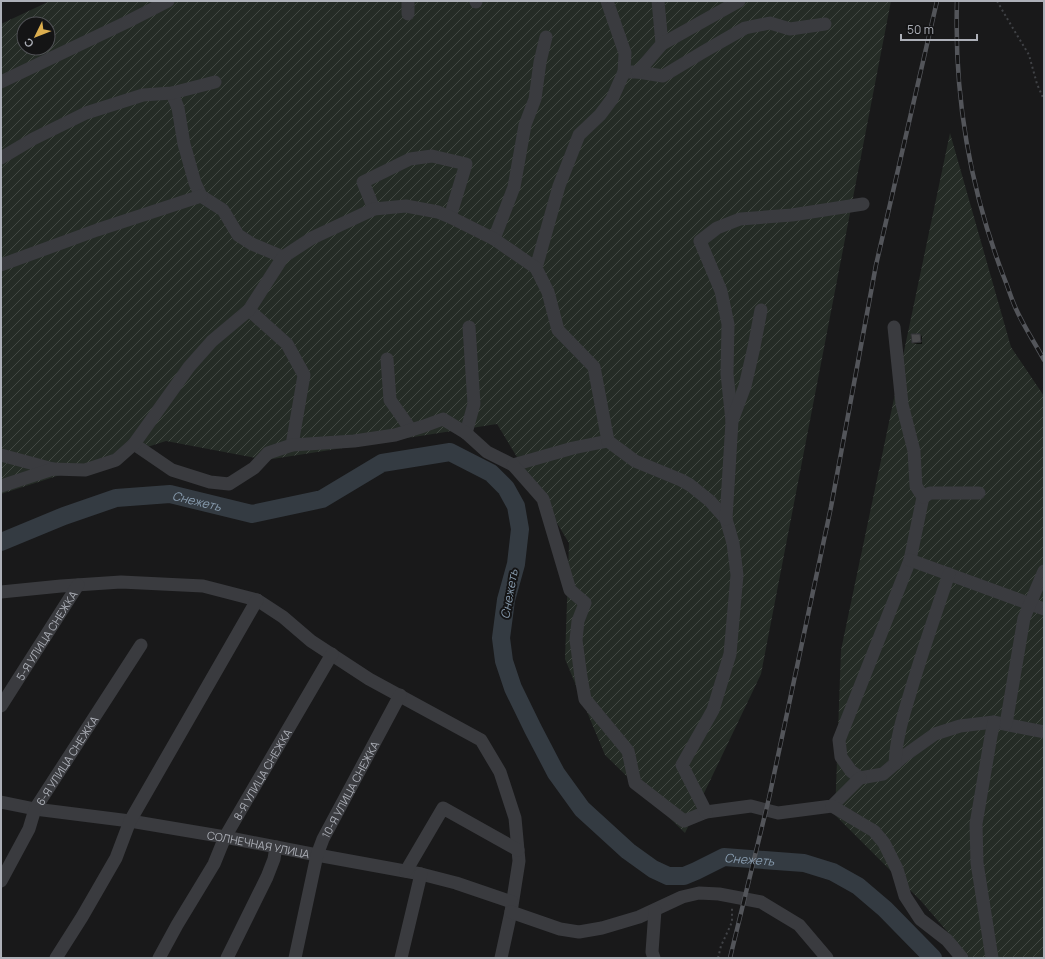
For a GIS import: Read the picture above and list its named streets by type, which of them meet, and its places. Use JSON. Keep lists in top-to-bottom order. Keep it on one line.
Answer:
{"streets":{"street":["5-Я УЛИЦА СНЕЖКА","6-Я УЛИЦА СНЕЖКА","8-Я УЛИЦА СНЕЖКА","10-Я УЛИЦА СНЕЖКА","СОЛНЕЧНАЯ УЛИЦА"]},"crossings":[["6-Я УЛИЦА СНЕЖКА","СОЛНЕЧНАЯ УЛИЦА"],["8-Я УЛИЦА СНЕЖКА","СОЛНЕЧНАЯ УЛИЦА"],["10-Я УЛИЦА СНЕЖКА","СОЛНЕЧНАЯ УЛИЦА"]],"water":["Снежеть"],"scale_bar":"50 m","north":"bottom left"}
